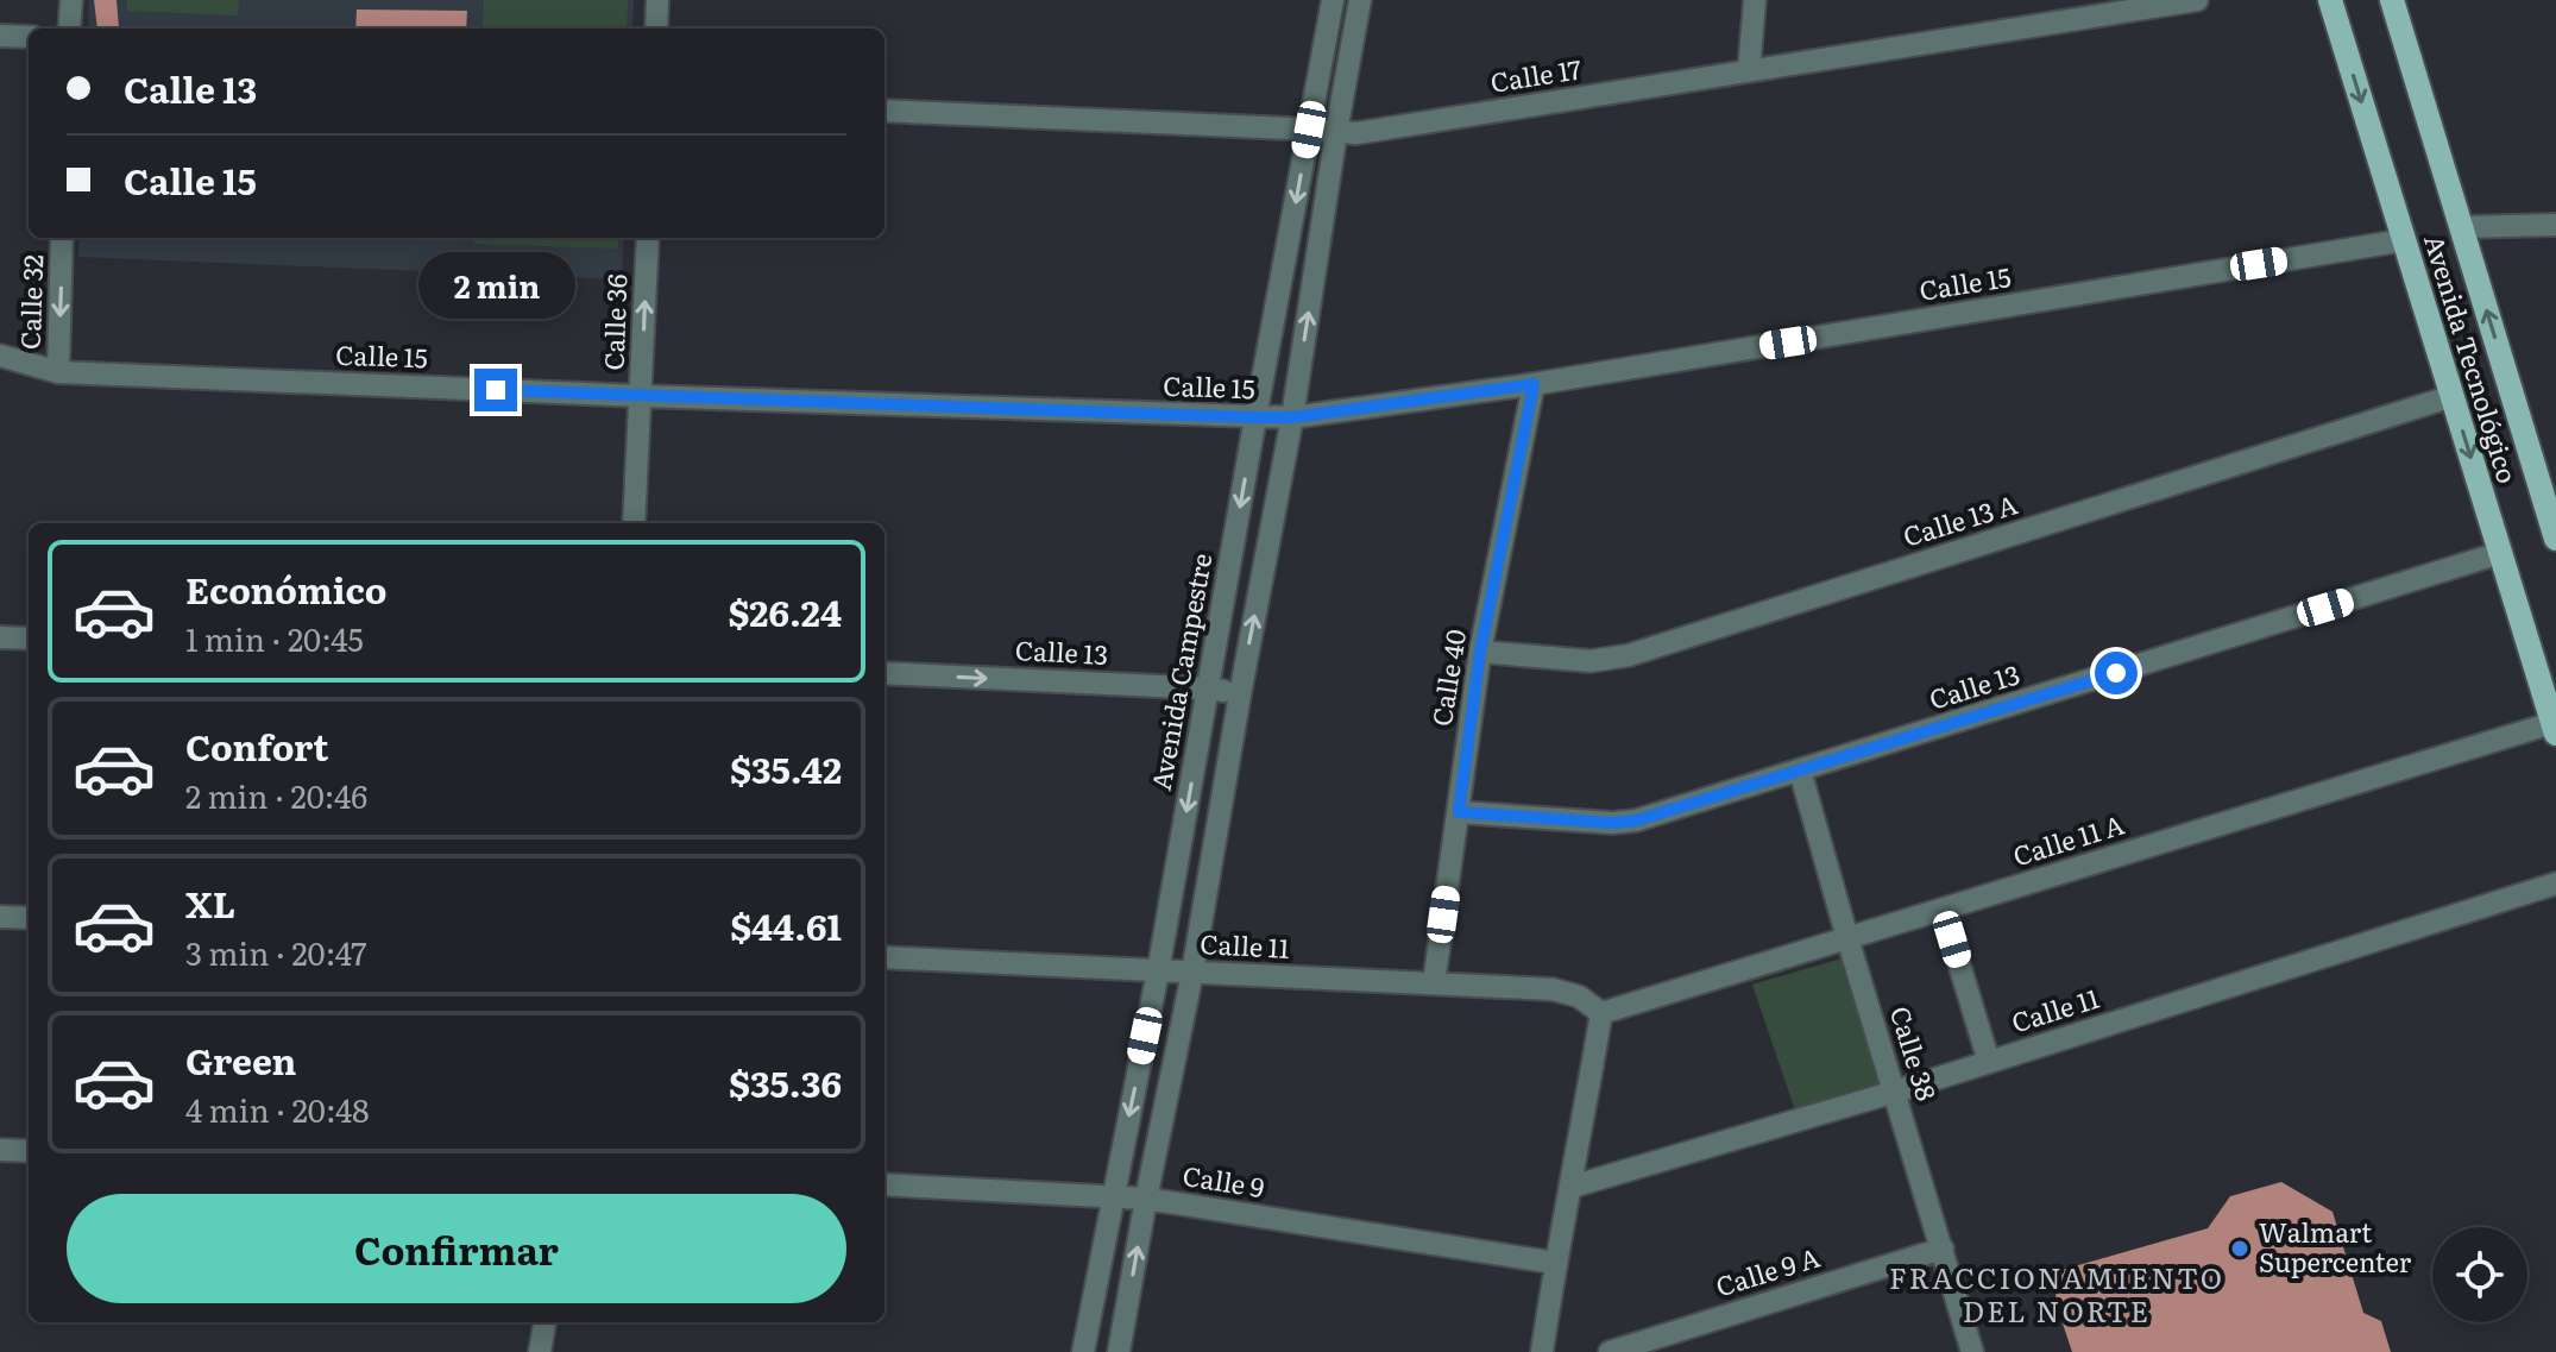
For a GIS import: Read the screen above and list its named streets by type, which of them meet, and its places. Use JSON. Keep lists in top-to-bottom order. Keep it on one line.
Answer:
{"streets":{"main road":["Avenida Tecnológico"],"street":["Calle 17","Calle 15","Calle 32","Calle 36","Calle 13 A","Calle 13","Avenida Campestre","Calle 40","Calle 11 A","Calle 11","Calle 38","Calle 9","Calle 9 A"]},"crossings":[["Calle 17","Avenida Campestre"],["Calle 15","Calle 32"],["Calle 15","Calle 36"],["Calle 15","Avenida Tecnológico"],["Calle 15","Avenida Campestre"],["Calle 15","Calle 40"],["Avenida Tecnológico","Calle 13 A"],["Avenida Tecnológico","Calle 13"],["Avenida Tecnológico","Calle 11 A"],["Calle 13 A","Calle 40"],["Calle 13","Avenida Campestre"],["Calle 13","Calle 40"],["Calle 13","Calle 38"],["Avenida Campestre","Calle 11"],["Avenida Campestre","Calle 9"],["Calle 40","Calle 11"],["Calle 11 A","Calle 11"],["Calle 11 A","Calle 38"],["Calle 11","Calle 38"],["Calle 38","Calle 9 A"]],"one_way":["Calle 32","Calle 36"],"districts":["FRACCIONAMIENTO DEL NORTE"],"places":["Walmart Supercenter"],"page":{"banner":["Calle 13","Calle 15"],"bubble":"2 min","list":[{"name":"Económico","note":"1 min · 20:45","value":"$26.24"},{"name":"Confort","note":"2 min · 20:46","value":"$35.42"},{"name":"XL","note":"3 min · 20:47","value":"$44.61"},{"name":"Green","note":"4 min · 20:48","value":"$35.36"}],"buttons":"Confirmar"}}
